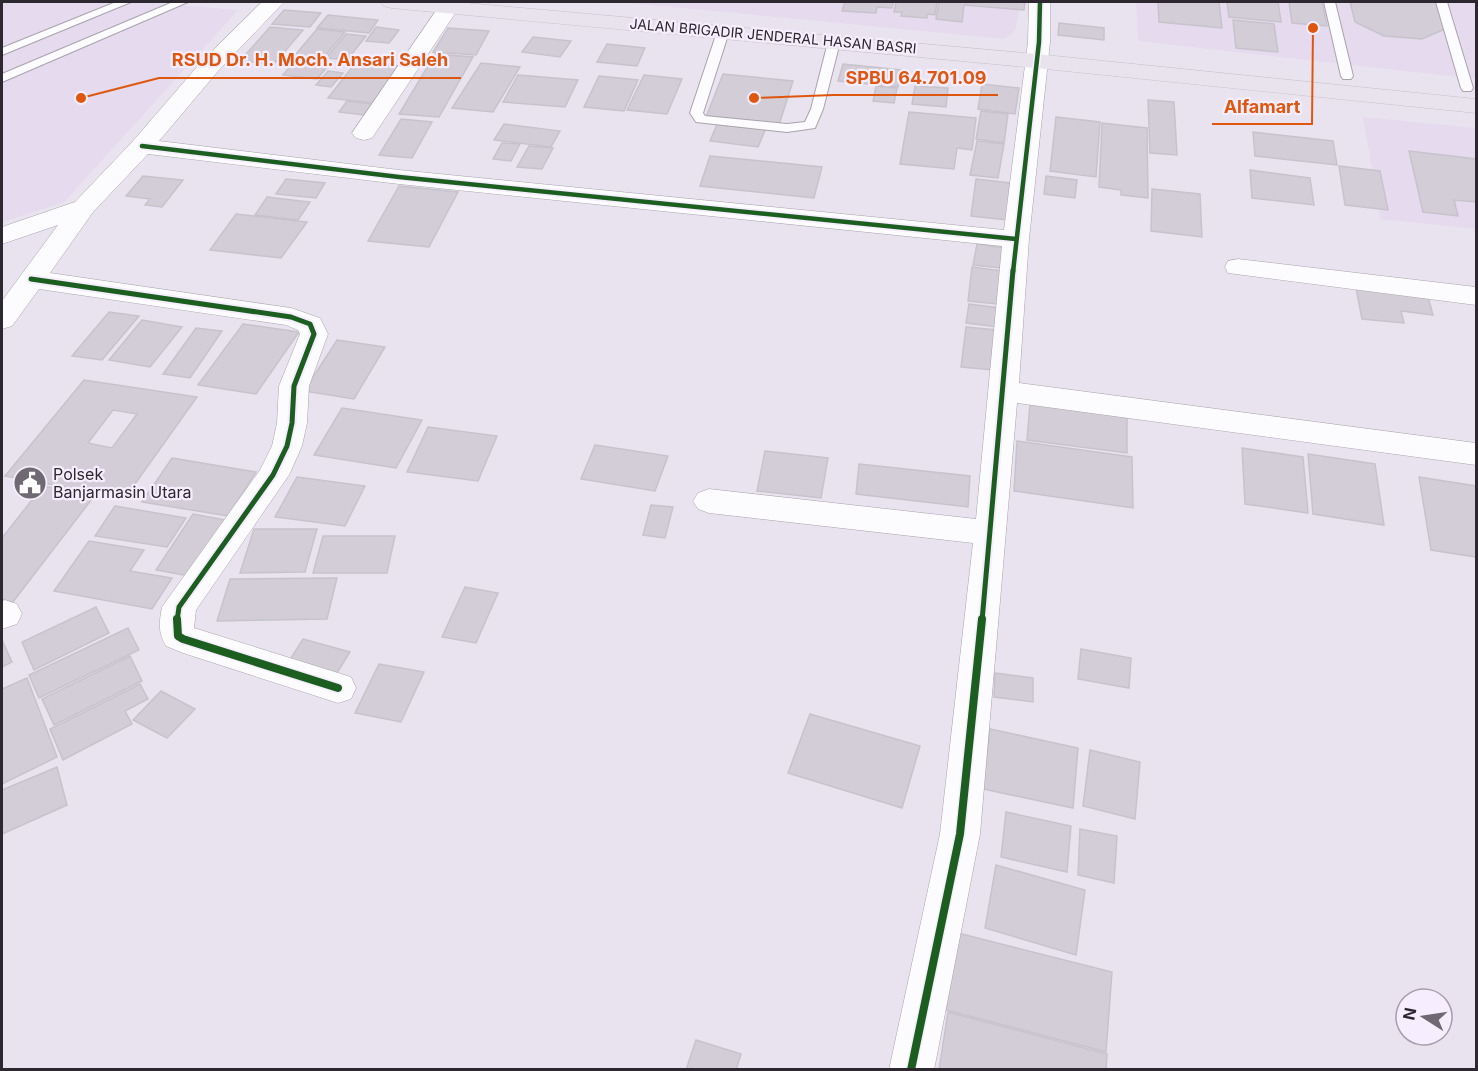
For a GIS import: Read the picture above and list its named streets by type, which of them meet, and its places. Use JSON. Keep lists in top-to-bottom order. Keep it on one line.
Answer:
{"streets":{"highway":["JALAN BRIGADIR JENDERAL HASAN BASRI"]},"places":{"other":["Alfamart","RSUD Dr. H. Moch. Ansari Saleh","SPBU 64.701.09"],"public building":["Polsek Banjarmasin Utara"]},"north":"left"}
